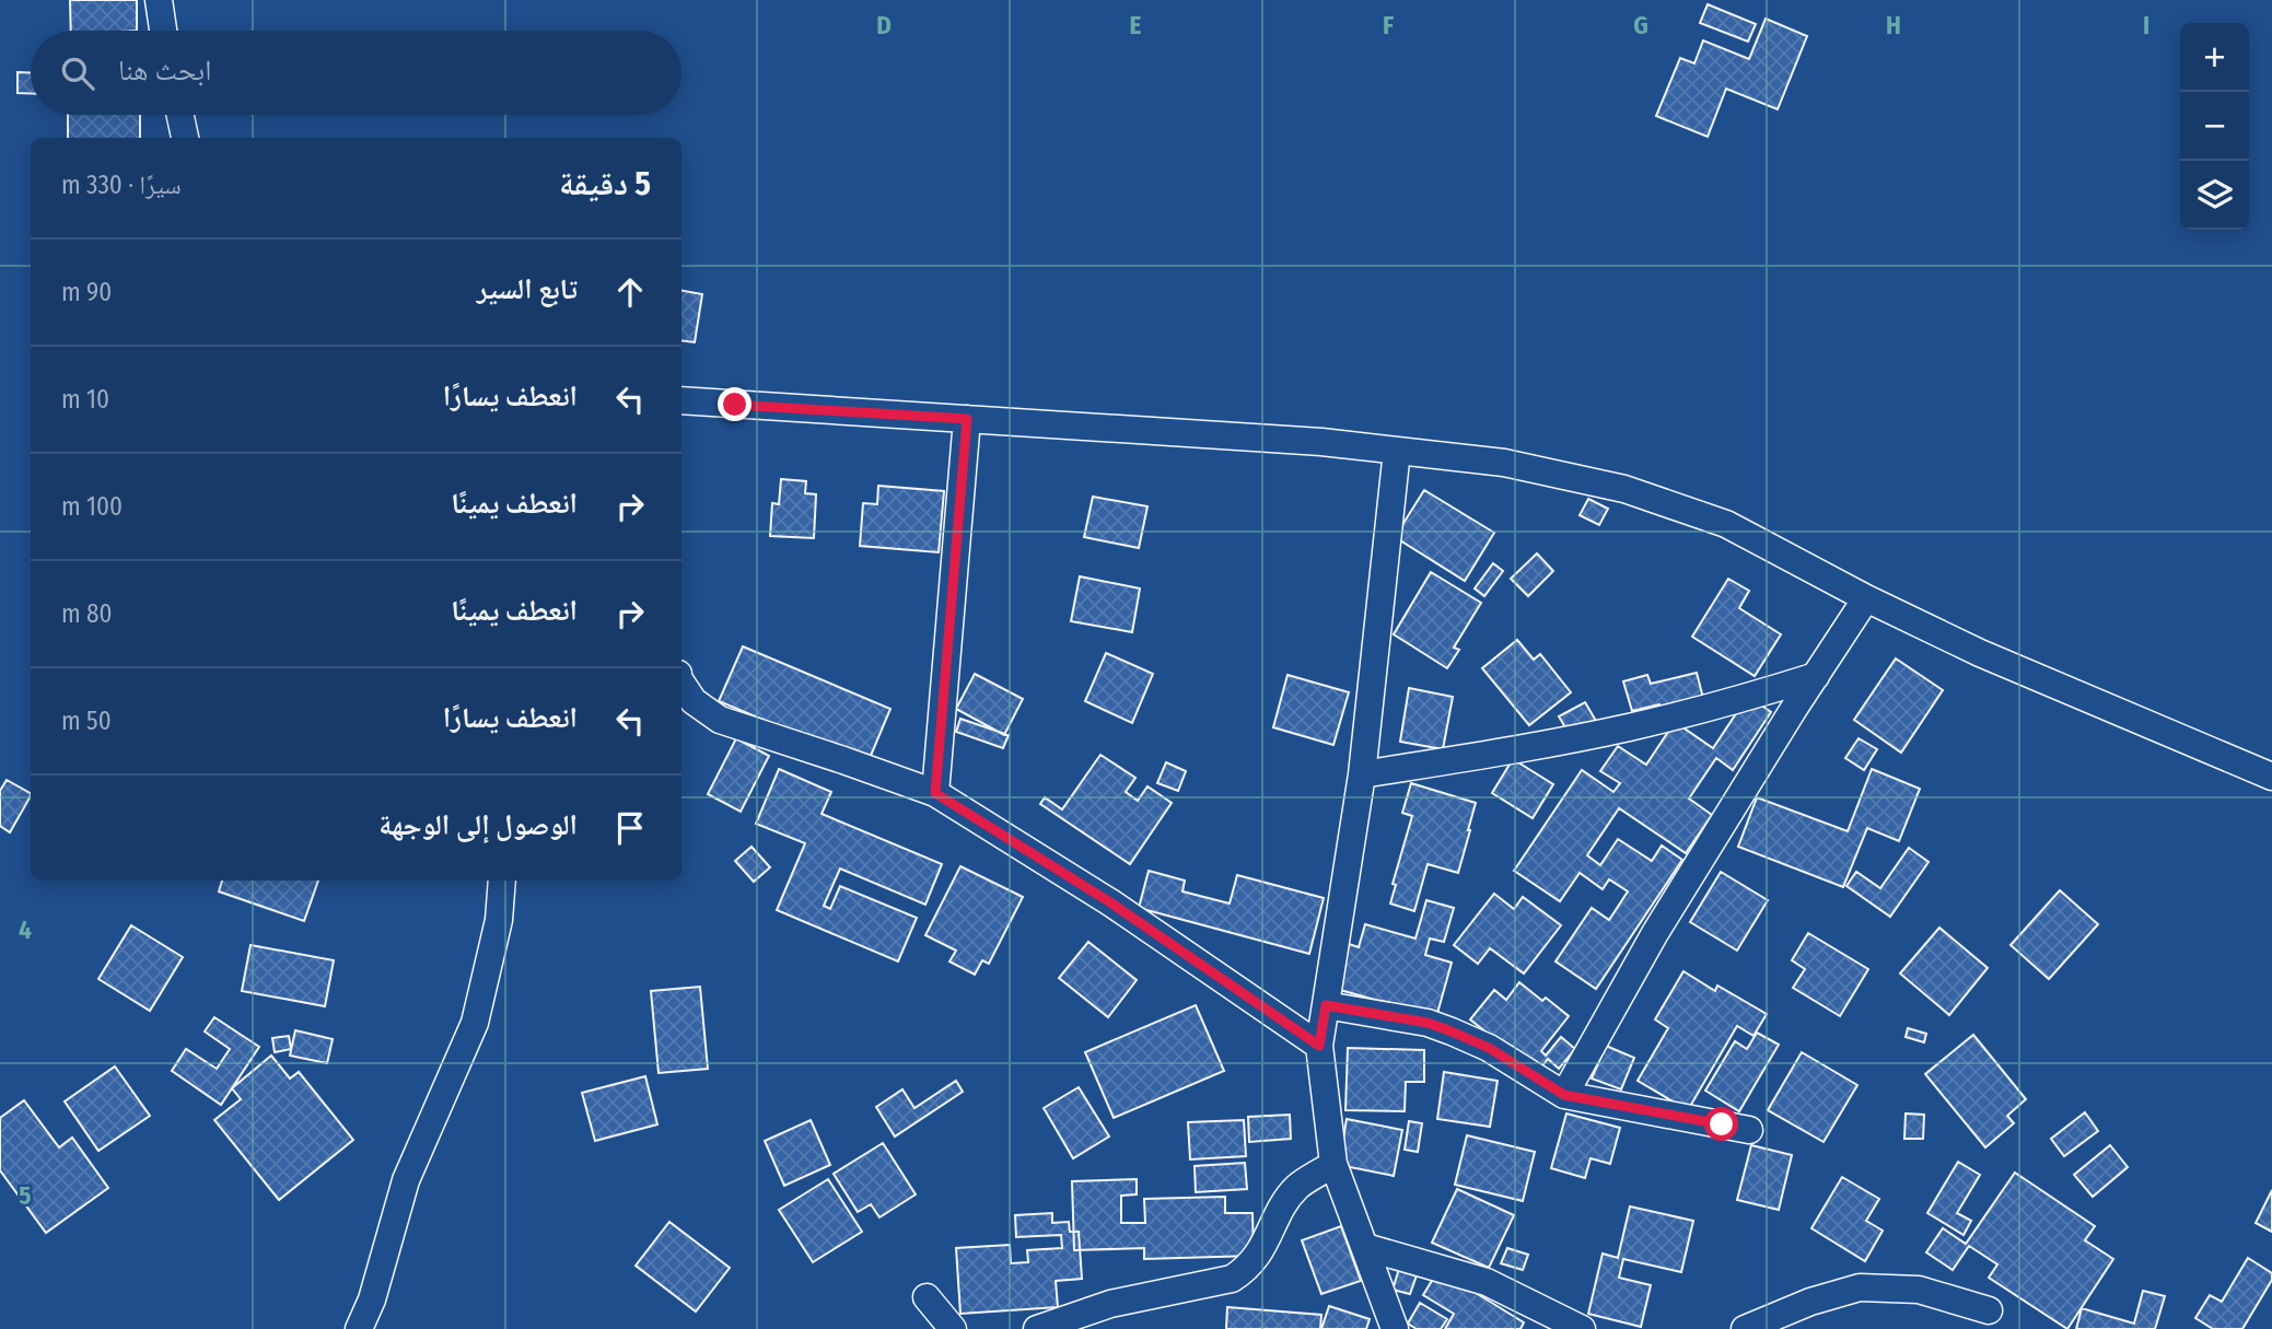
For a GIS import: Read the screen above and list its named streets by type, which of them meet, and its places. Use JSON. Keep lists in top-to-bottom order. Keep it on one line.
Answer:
{"page":{"map_buttons":["+","−"],"search":"ابحث هنا","heading":["5 دقيقة","سيرًا · 330 m"],"list":[["تابع السير","90 m"],["انعطف يسارًا","10 m"],["انعطف يمينًا","100 m"],["انعطف يمينًا","80 m"],["انعطف يسارًا","50 m"],"الوصول إلى الوجهة"]},"grid":{"columns":["D","E","F","G","H","I"],"rows":["4","5"]}}
